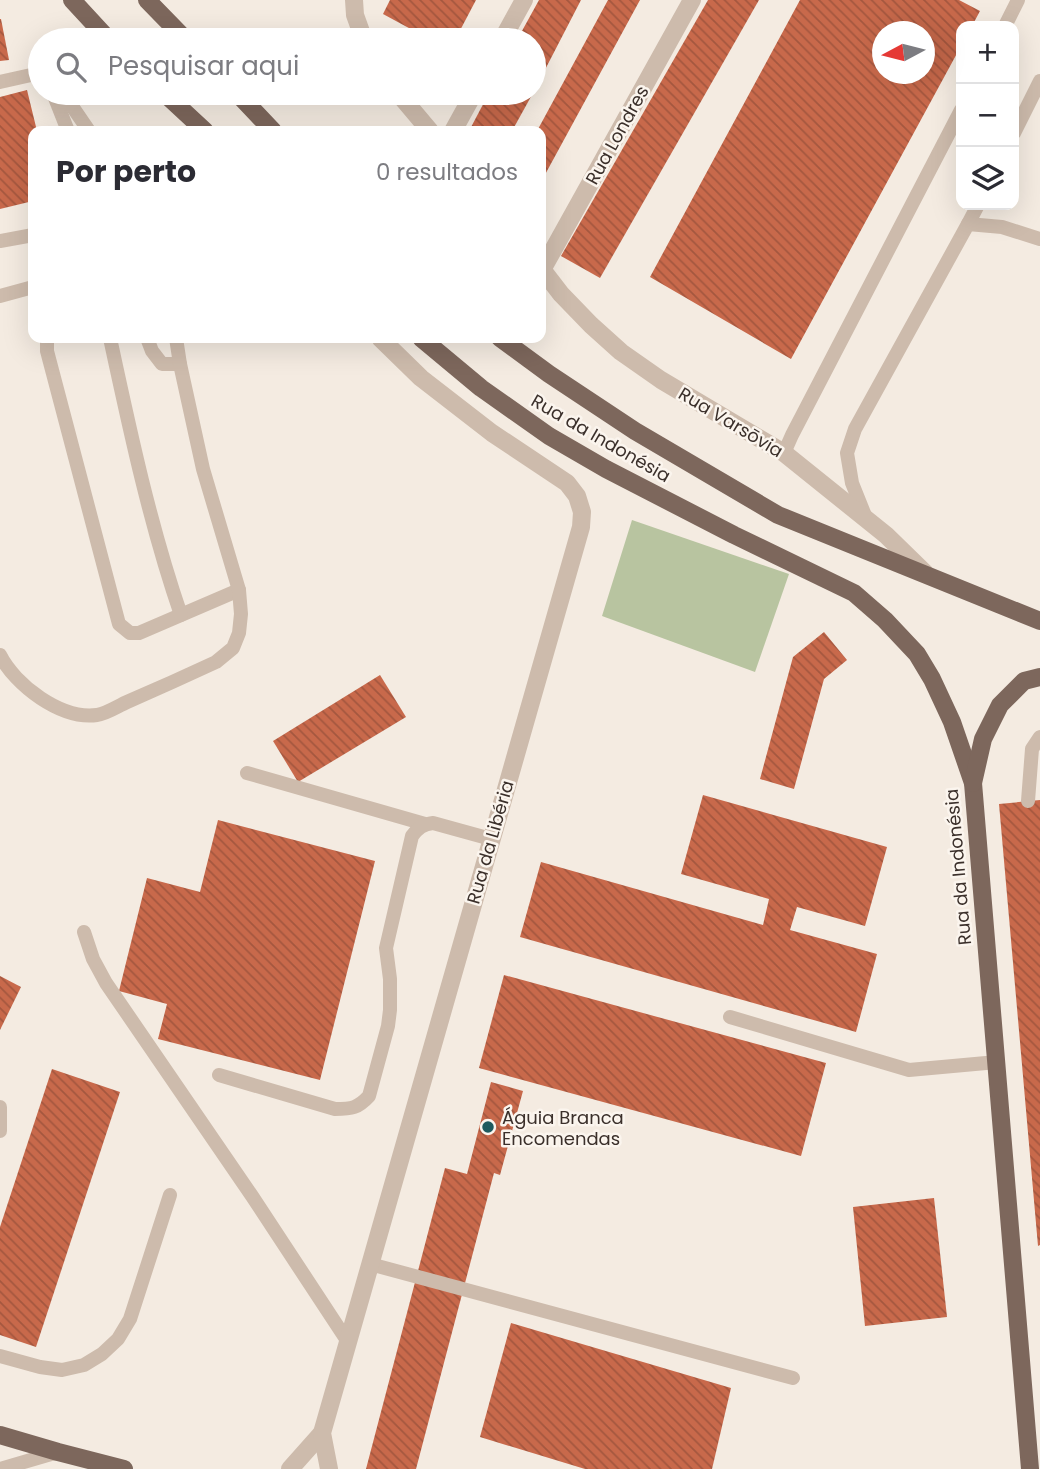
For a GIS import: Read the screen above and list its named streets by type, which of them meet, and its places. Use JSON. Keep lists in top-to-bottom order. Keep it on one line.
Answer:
{"streets":{"main road":["Rua da Indonésia"],"street":["Rua Londres","Rua Varsōvia","Rua da Libéria"]},"crossings":[["Rua Varsōvia","Rua da Indonésia"]],"places":["Águia Branca Encomendas"],"north":"left","page":{"map_buttons":["+","−"],"search":"Pesquisar aqui","heading":["Por perto","0 resultados"]}}
